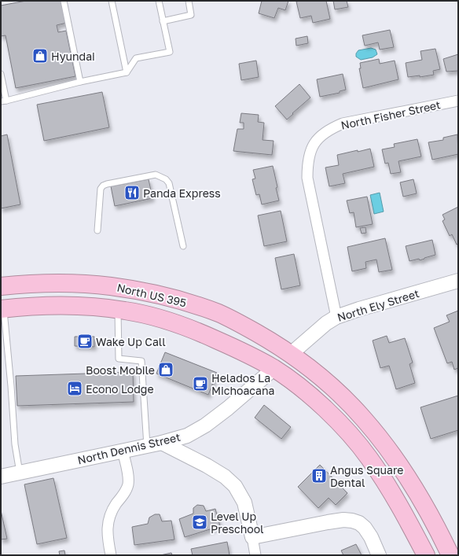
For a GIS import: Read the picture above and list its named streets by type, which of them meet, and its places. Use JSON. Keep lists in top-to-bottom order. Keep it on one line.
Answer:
{"streets":{"highway":["North US 395"],"street":["North Fisher Street","North Ely Street","North Dennis Street"]},"crossings":[["North Fisher Street","North Ely Street"],["North US 395","North Ely Street"],["North US 395","North Dennis Street"]],"places":{"shop":["Hyundai","Boost Mobile"],"restaurant":["Panda Express"],"cafe":["Wake Up Call","Helados La Michoacana"],"hotel":["Econo Lodge"],"building":["Angus Square Dental"],"school or university":["Level Up Preschool"]}}
